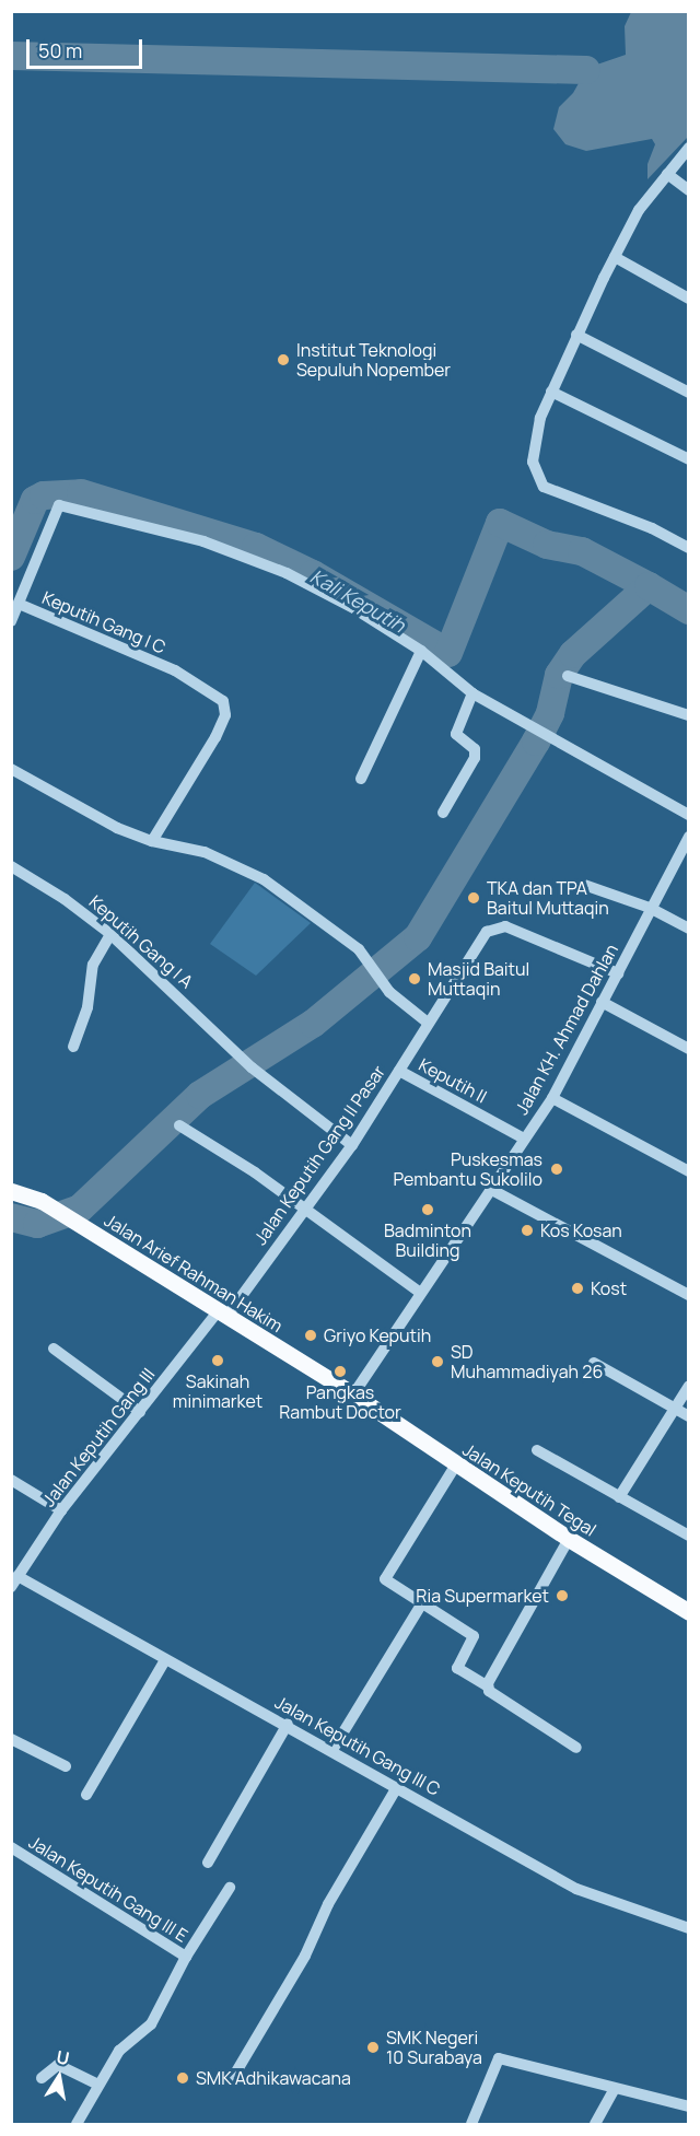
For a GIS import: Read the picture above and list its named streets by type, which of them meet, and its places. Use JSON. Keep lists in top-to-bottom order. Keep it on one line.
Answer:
{"streets":{"main road":["Jalan Arief Rahman Hakim","Jalan Keputih Tegal"],"street":["Keputih Gang I C","Keputih Gang I A","Jalan KH. Ahmad Dahlan","Keputih II","Jalan Keputih Gang II Pasar","Jalan Keputih Gang III","Jalan Keputih Gang III C","Jalan Keputih Gang III E"]},"crossings":[["Keputih Gang I A","Jalan Keputih Gang II Pasar"],["Jalan KH. Ahmad Dahlan","Keputih II"],["Jalan KH. Ahmad Dahlan","Jalan Keputih Gang II Pasar"],["Jalan KH. Ahmad Dahlan","Jalan Arief Rahman Hakim"],["Jalan KH. Ahmad Dahlan","Jalan Keputih Tegal"],["Keputih II","Jalan Keputih Gang II Pasar"],["Jalan Keputih Gang II Pasar","Jalan Arief Rahman Hakim"],["Jalan Keputih Gang II Pasar","Jalan Keputih Gang III"],["Jalan Arief Rahman Hakim","Jalan Keputih Gang III"],["Jalan Arief Rahman Hakim","Jalan Keputih Tegal"],["Jalan Keputih Gang III","Jalan Keputih Gang III C"]],"water":["Kali Keputih"],"places":["Institut Teknologi Sepuluh Nopember","TKA dan TPA Baitul Muttaqin","Masjid Baitul Muttaqin","Puskesmas Pembantu Sukolilo","Badminton Building","Kos Kosan","Kost","Griyo Keputih","Sakinah minimarket","SD Muhammadiyah 26","Pangkas Rambut Doctor","Ria Supermarket","SMK Negeri 10 Surabaya","SMK Adhikawacana"],"scale_bar":"50 m","north":"top"}
